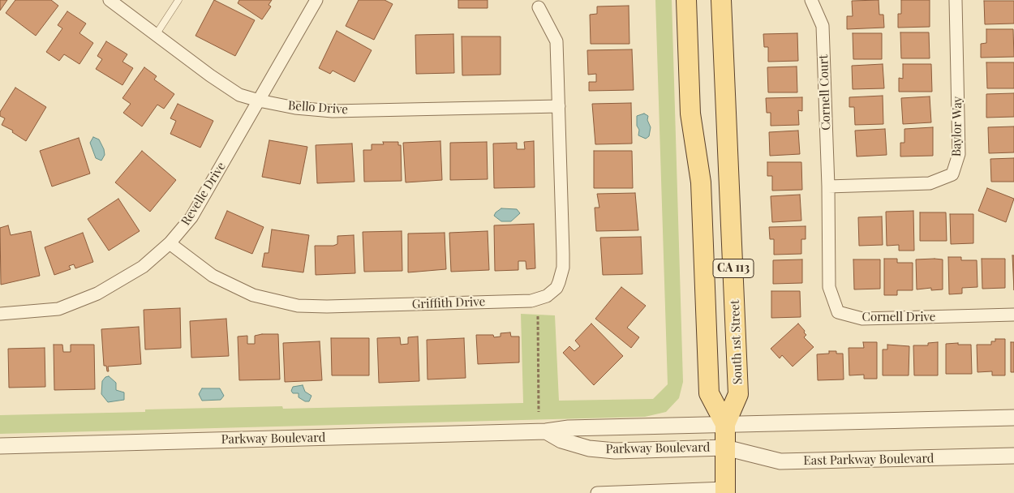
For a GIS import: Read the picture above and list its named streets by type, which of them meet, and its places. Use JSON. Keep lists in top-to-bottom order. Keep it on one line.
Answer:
{"streets":{"main road":["CA 113","South 1st Street"],"street":["Cornell Court","Bello Drive","Baylor Way","Revelle Drive","Griffith Drive","Cornell Drive","Parkway Boulevard","East Parkway Boulevard"]},"crossings":[["Cornell Court","Baylor Way"],["Cornell Court","Cornell Drive"],["Bello Drive","Revelle Drive"],["Bello Drive","Griffith Drive"],["Baylor Way","Cornell Drive"],["Revelle Drive","Griffith Drive"],["CA 113","South 1st Street"],["CA 113","Parkway Boulevard"],["CA 113","East Parkway Boulevard"],["South 1st Street","Parkway Boulevard"],["Parkway Boulevard","East Parkway Boulevard"]]}
